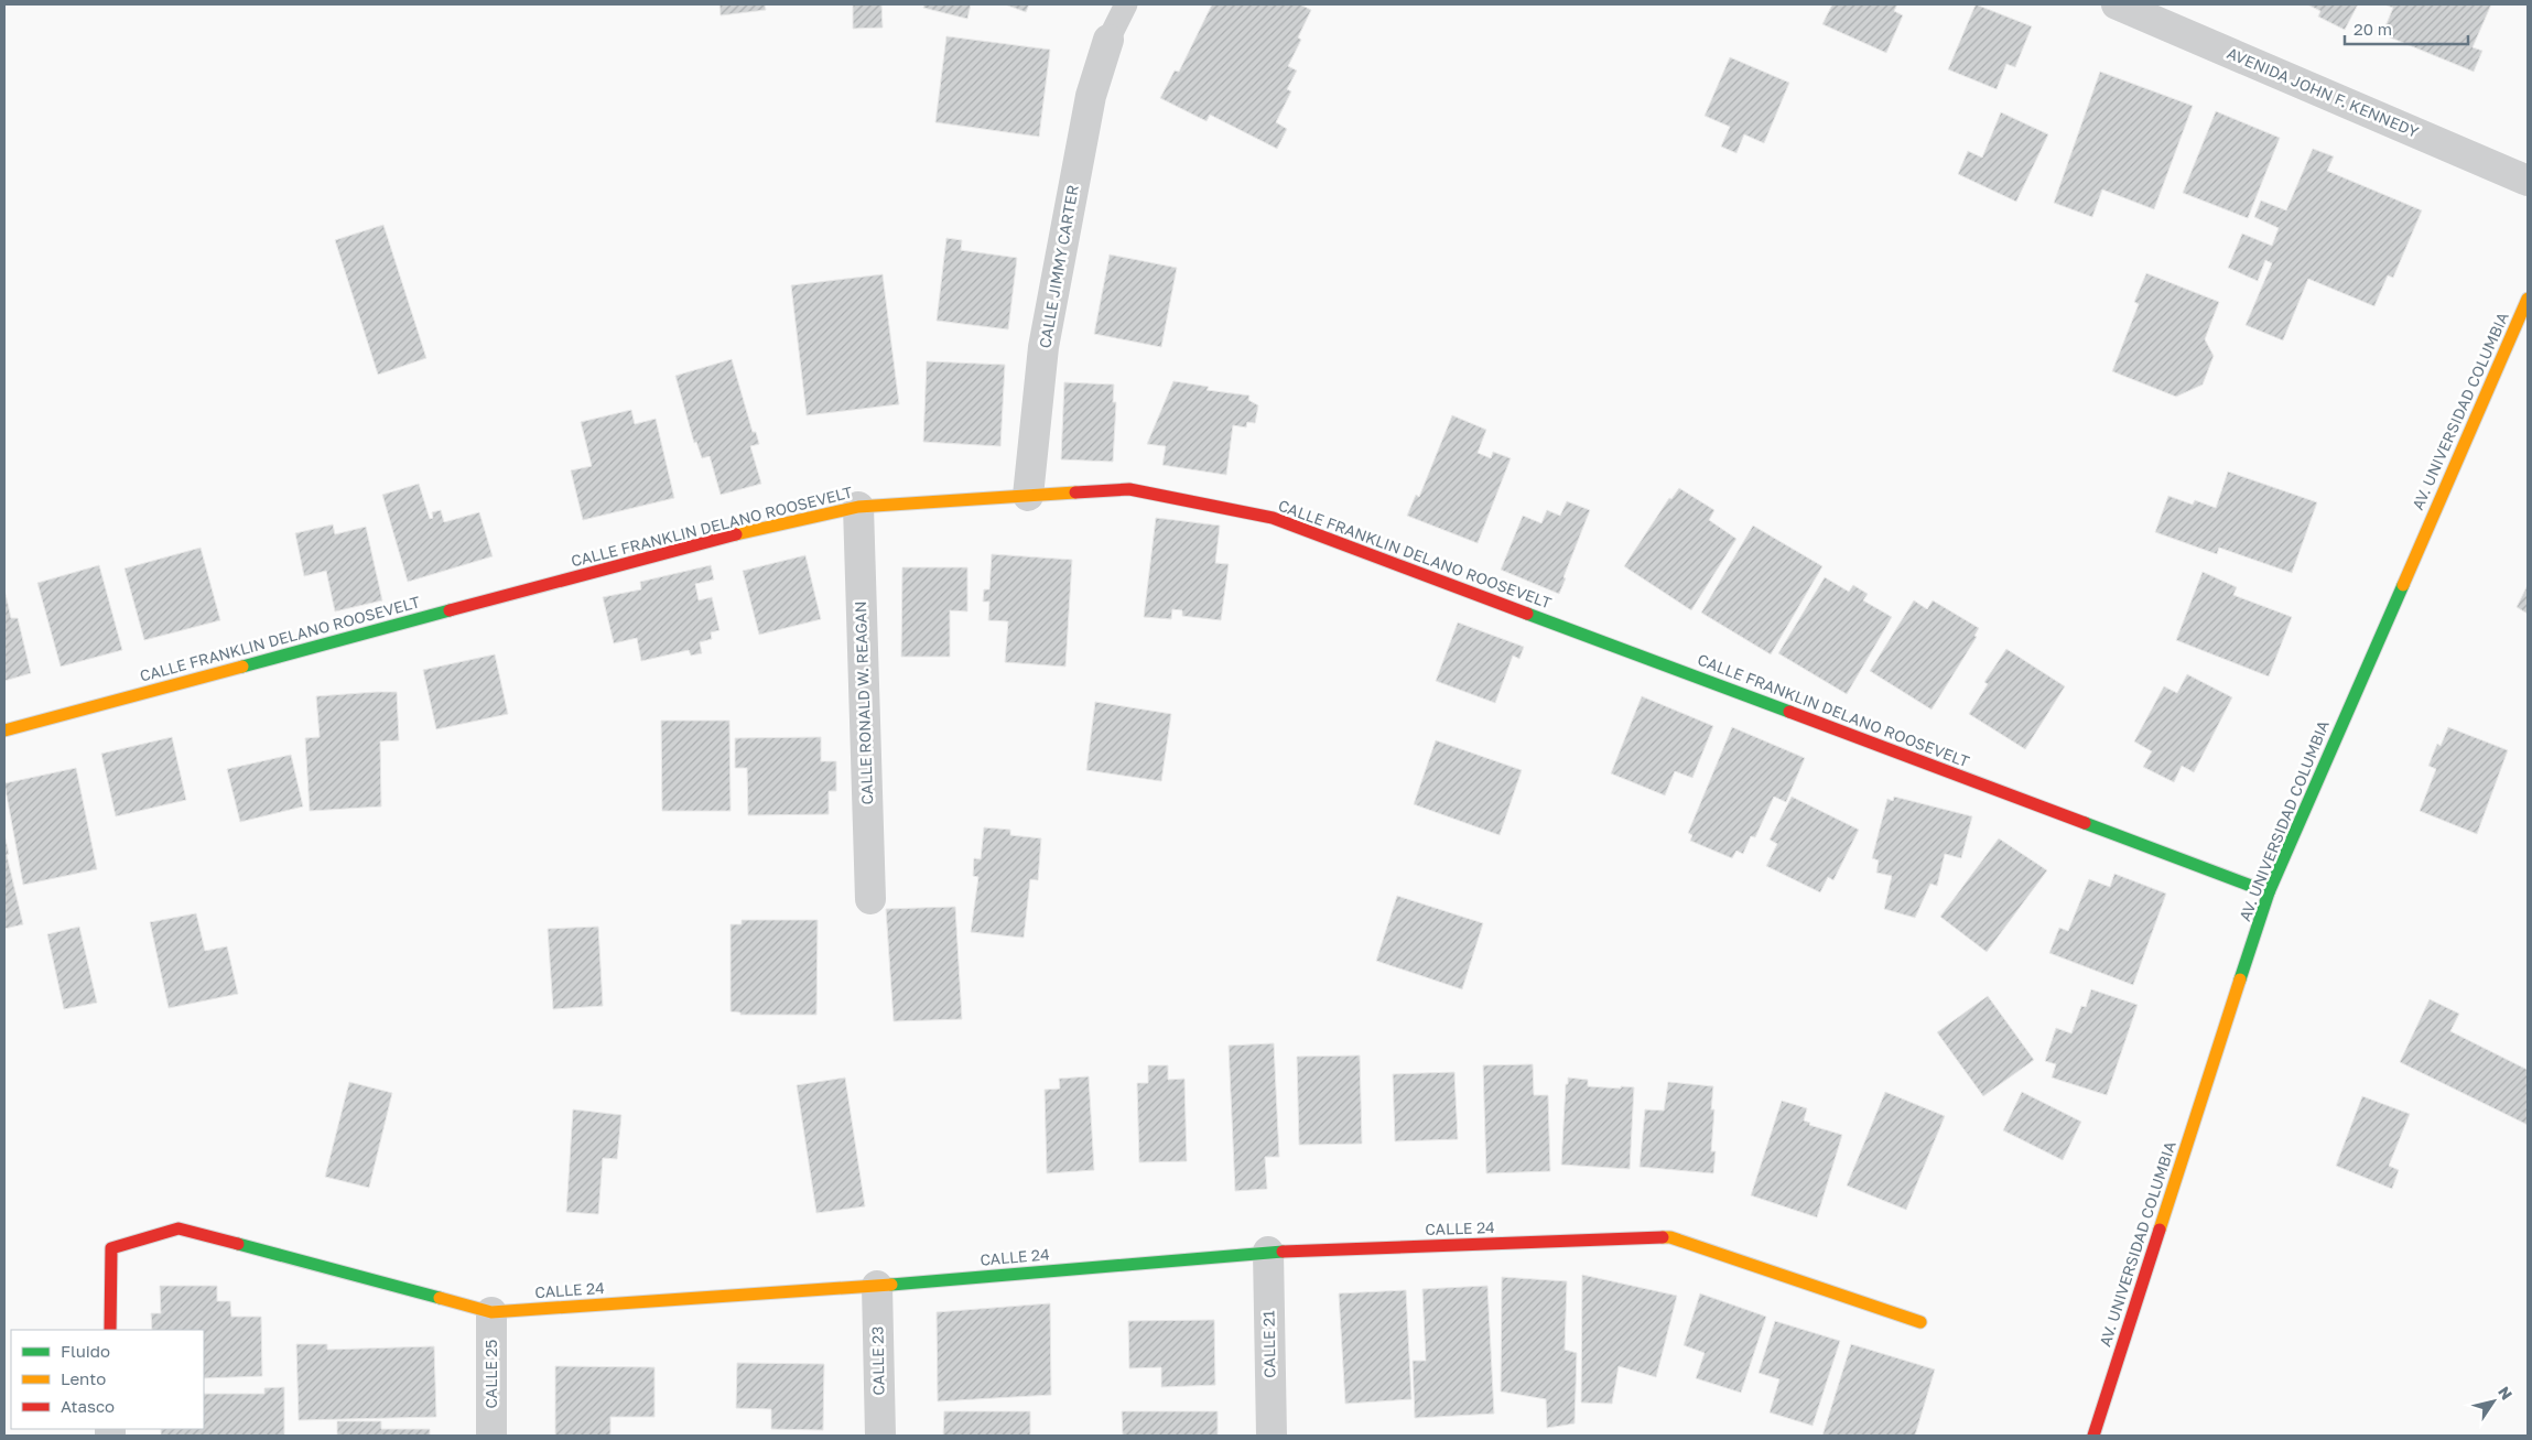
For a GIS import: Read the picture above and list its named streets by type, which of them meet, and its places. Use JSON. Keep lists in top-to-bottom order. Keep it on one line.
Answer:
{"streets":{"street":["AVENIDA JOHN F. KENNEDY","CALLE JIMMY CARTER","AV. UNIVERSIDAD COLUMBIA","CALLE FRANKLIN DELANO ROOSEVELT","CALLE RONALD W. REAGAN","CALLE 24","CALLE 21","CALLE 23","CALLE 25"]},"crossings":[["CALLE JIMMY CARTER","CALLE FRANKLIN DELANO ROOSEVELT"],["AV. UNIVERSIDAD COLUMBIA","CALLE FRANKLIN DELANO ROOSEVELT"],["CALLE FRANKLIN DELANO ROOSEVELT","CALLE RONALD W. REAGAN"],["CALLE 24","CALLE 21"],["CALLE 24","CALLE 23"],["CALLE 24","CALLE 25"]],"legend":["Fluido","Lento","Atasco"],"scale_bar":"20 m","north":"top right"}
